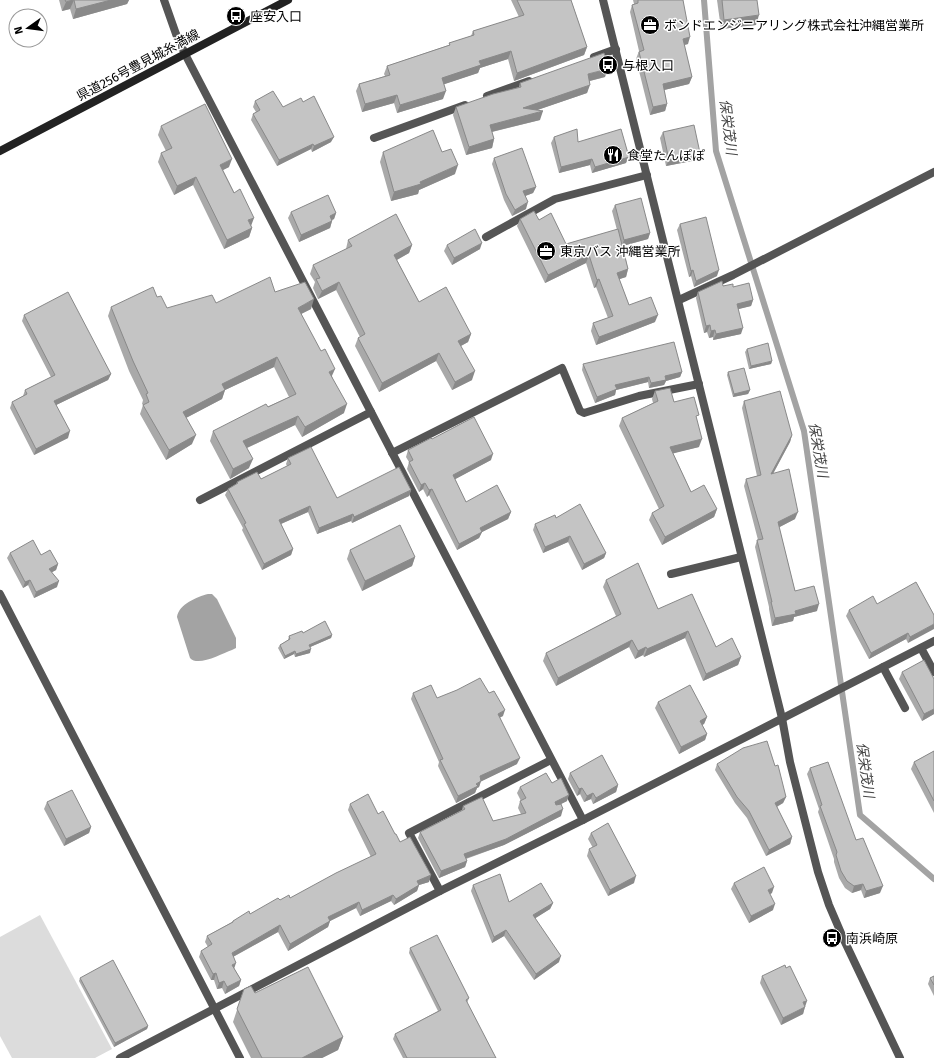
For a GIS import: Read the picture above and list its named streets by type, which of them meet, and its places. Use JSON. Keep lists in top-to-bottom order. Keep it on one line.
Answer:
{"streets":{"main road":["県道256号豊見城糸満線"]},"water":["保栄茂川"],"places":{"bus stop":["座安入口","与根入口","南浜崎原"],"office":["ボンドエンジニアリング株式会社沖縄営業所","東京バス 沖縄営業所"],"restaurant":["食堂たんぽぽ"]},"north":"left"}
